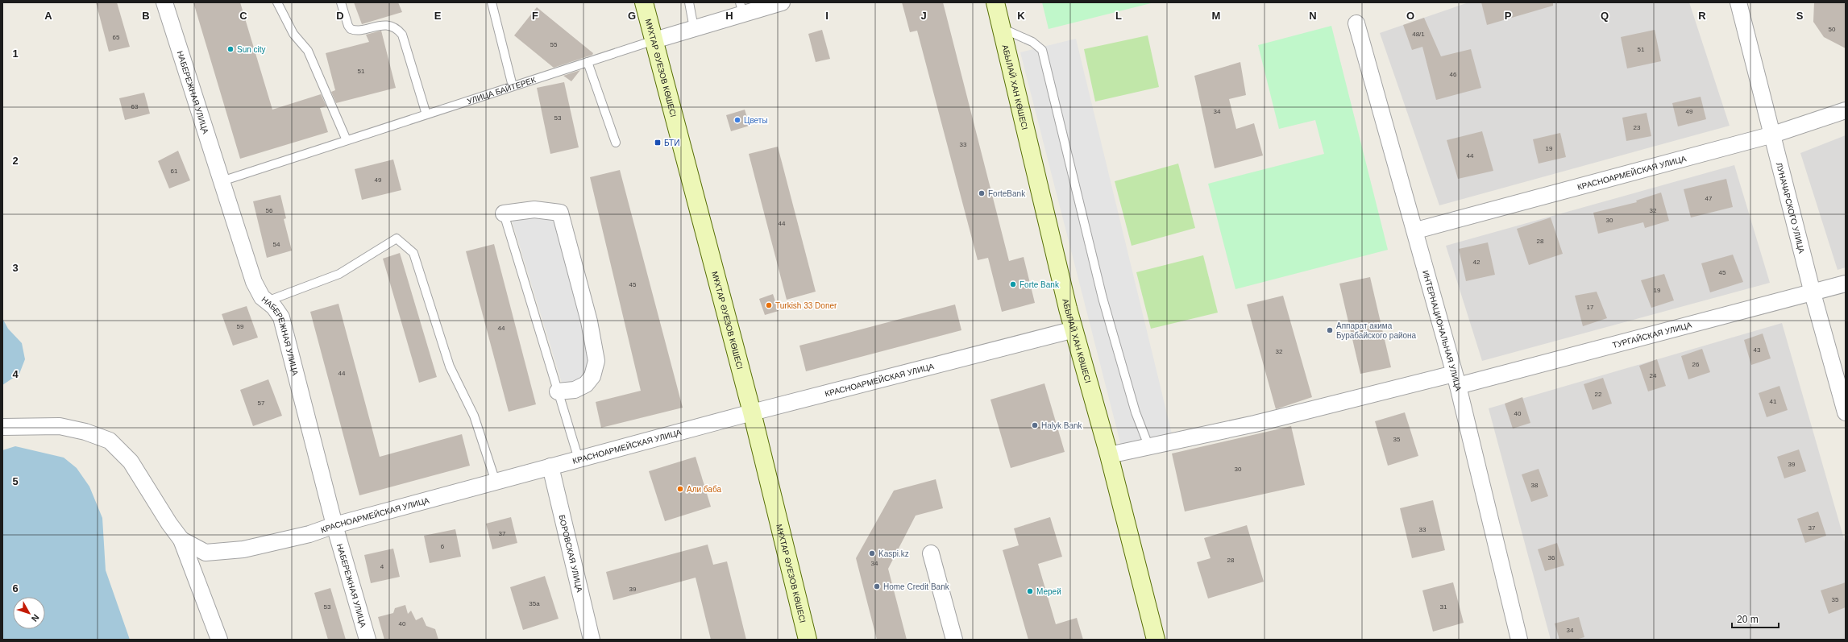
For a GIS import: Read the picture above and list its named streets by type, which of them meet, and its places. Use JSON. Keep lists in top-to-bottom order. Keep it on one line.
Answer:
{"streets":{"street":["МҰХТАР ӘУЕЗОВ КӨШЕСІ","АБЫЛАЙ ХАН КӨШЕСІ","УЛИЦА БАЙТЕРЕК","НАБЕРЕЖНАЯ УЛИЦА","КРАСНОАРМЕЙСКАЯ УЛИЦА","ЛУНАЧАРСКОГО УЛИЦА","ИНТЕРНАЦИОНАЛЬНАЯ УЛИЦА","ТУРГАЙСКАЯ УЛИЦА","БОРОВСКАЯ УЛИЦА"]},"crossings":[["МҰХТАР ӘУЕЗОВ КӨШЕСІ","УЛИЦА БАЙТЕРЕК"],["МҰХТАР ӘУЕЗОВ КӨШЕСІ","КРАСНОАРМЕЙСКАЯ УЛИЦА"],["АБЫЛАЙ ХАН КӨШЕСІ","КРАСНОАРМЕЙСКАЯ УЛИЦА"],["АБЫЛАЙ ХАН КӨШЕСІ","ТУРГАЙСКАЯ УЛИЦА"],["УЛИЦА БАЙТЕРЕК","НАБЕРЕЖНАЯ УЛИЦА"],["НАБЕРЕЖНАЯ УЛИЦА","КРАСНОАРМЕЙСКАЯ УЛИЦА"],["КРАСНОАРМЕЙСКАЯ УЛИЦА","ЛУНАЧАРСКОГО УЛИЦА"],["КРАСНОАРМЕЙСКАЯ УЛИЦА","ИНТЕРНАЦИОНАЛЬНАЯ УЛИЦА"],["КРАСНОАРМЕЙСКАЯ УЛИЦА","БОРОВСКАЯ УЛИЦА"],["ЛУНАЧАРСКОГО УЛИЦА","ТУРГАЙСКАЯ УЛИЦА"],["ИНТЕРНАЦИОНАЛЬНАЯ УЛИЦА","ТУРГАЙСКАЯ УЛИЦА"]],"places":{"other":["Sun city","Цветы","ForteBank","Forte Bank","Turkish 33 Doner","Аппарат акима Бурабайского района","Halyk Bank","Али баба","Kaspi.kz","Home Credit Bank","Мерей"],"transit":["БТИ"]},"house_numbers":["50","48/1","65","55","51","51","46","63","34","49","53","23","33","19","44","61","49","47","56","32","30","44","28","54","42","45","45","19","17","59","44","43","32","26","44","24","22","41","57","40","35","39","30","38","37","33","37","6","36","28","34","4","39","35","35а","53","31","40","34"],"scale_bar":"20 m","north":"bottom right","grid":{"columns":["A","B","C","D","E","F","G","H","I","J","K","L","M","N","O","P","Q","R","S"],"rows":["1","2","3","4","5","6"]}}
